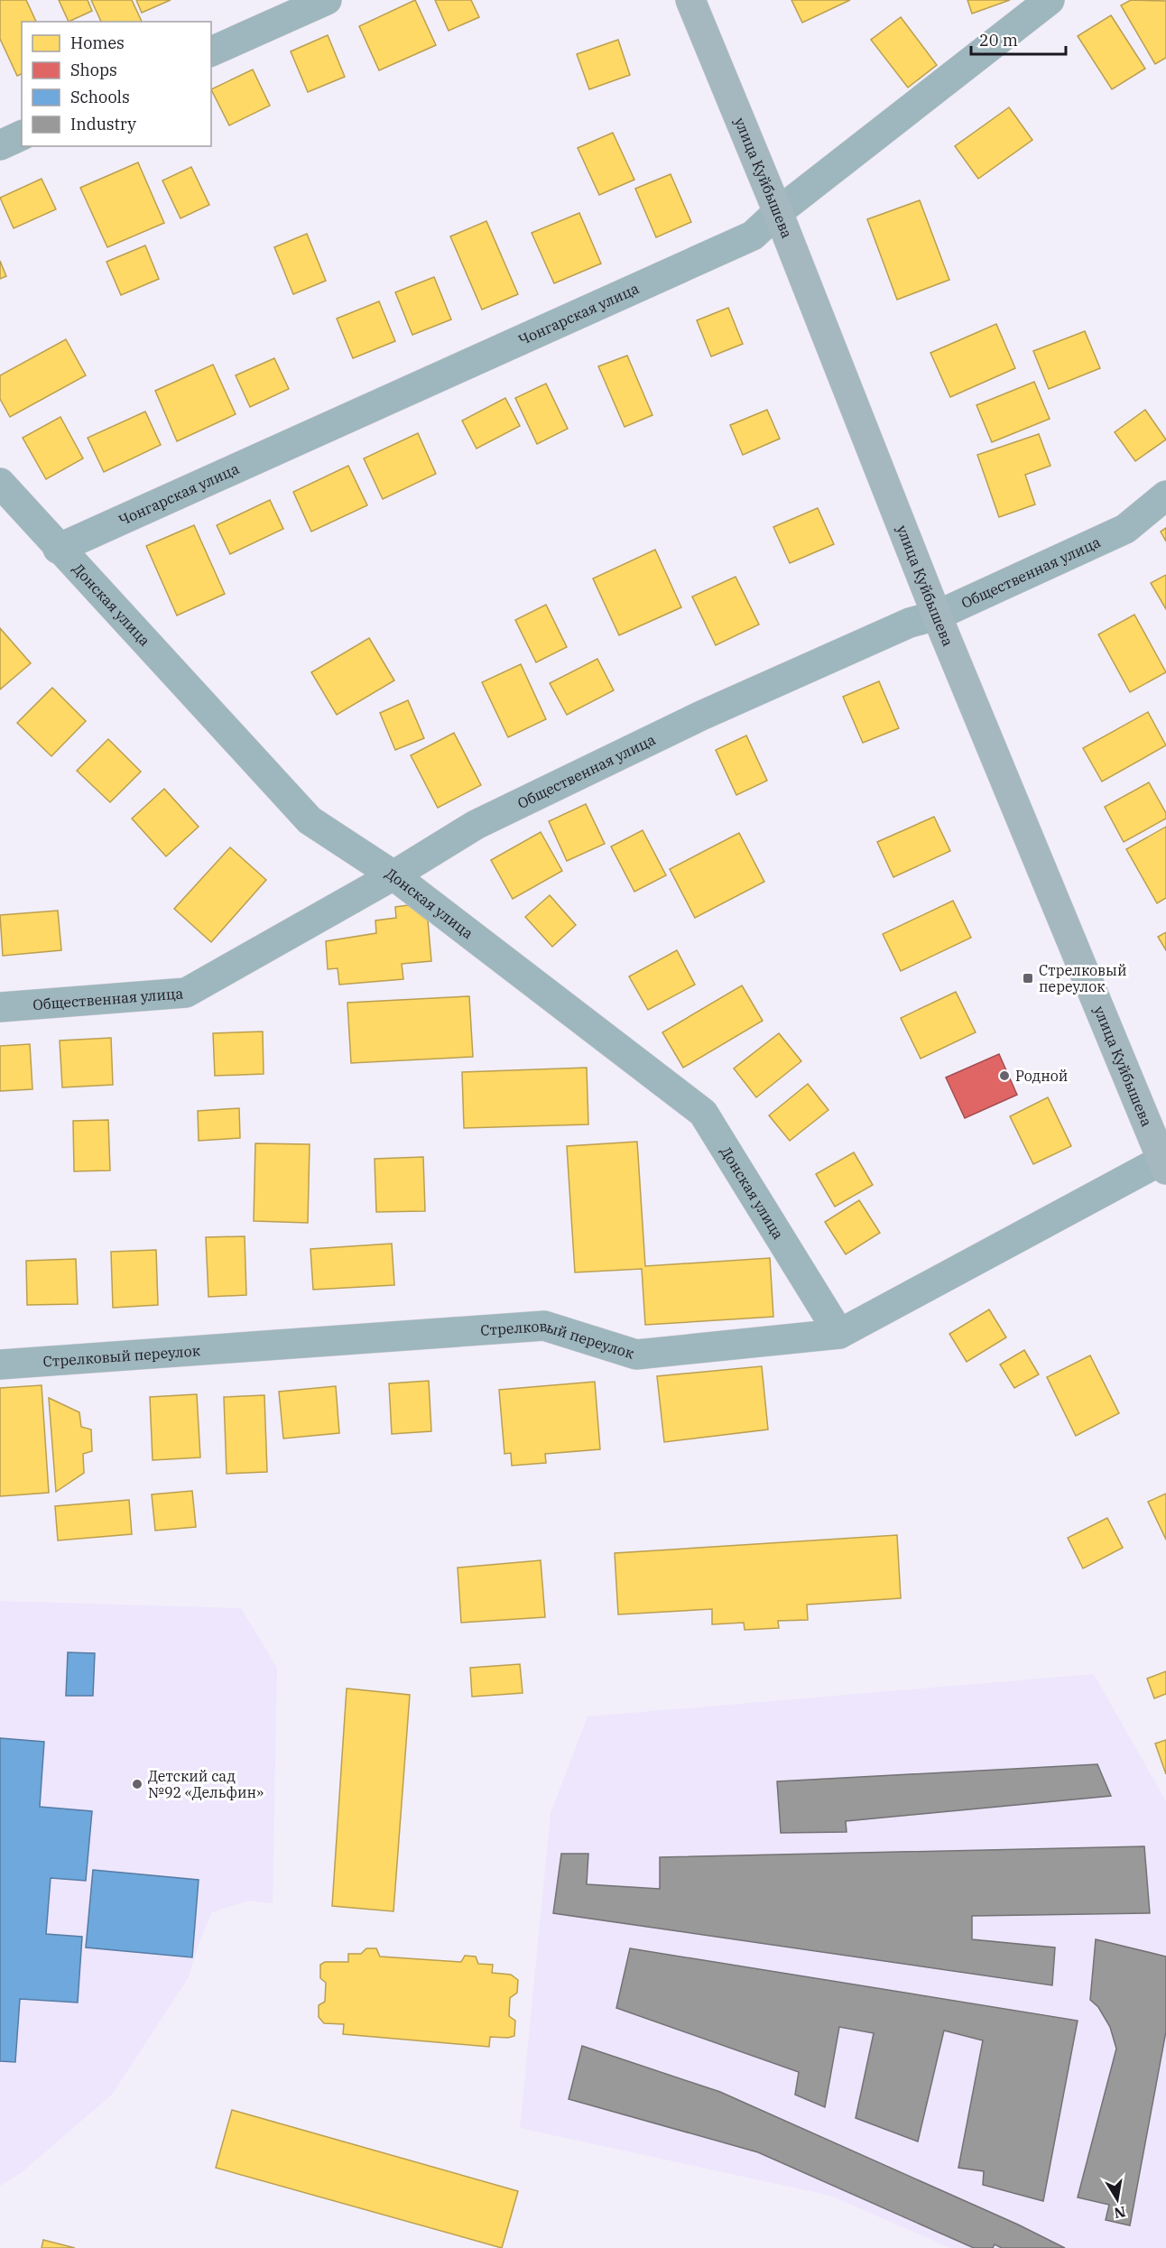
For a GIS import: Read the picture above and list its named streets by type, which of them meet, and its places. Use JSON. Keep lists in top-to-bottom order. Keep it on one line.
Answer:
{"streets":{"main road":["улица Куйбышева"],"street":["Чонгарская улица","Общественная улица","Донская улица","Стрелковый переулок"]},"crossings":[["улица Куйбышева","Чонгарская улица"],["улица Куйбышева","Общественная улица"],["улица Куйбышева","Стрелковый переулок"],["Чонгарская улица","Донская улица"],["Общественная улица","Донская улица"],["Донская улица","Стрелковый переулок"]],"places":{"transit":["Стрелковый переулок"],"other":["Родной","Детский сад №92 «Дельфин»"]},"legend":["Homes","Shops","Schools","Industry"],"scale_bar":"20 m","north":"bottom"}
